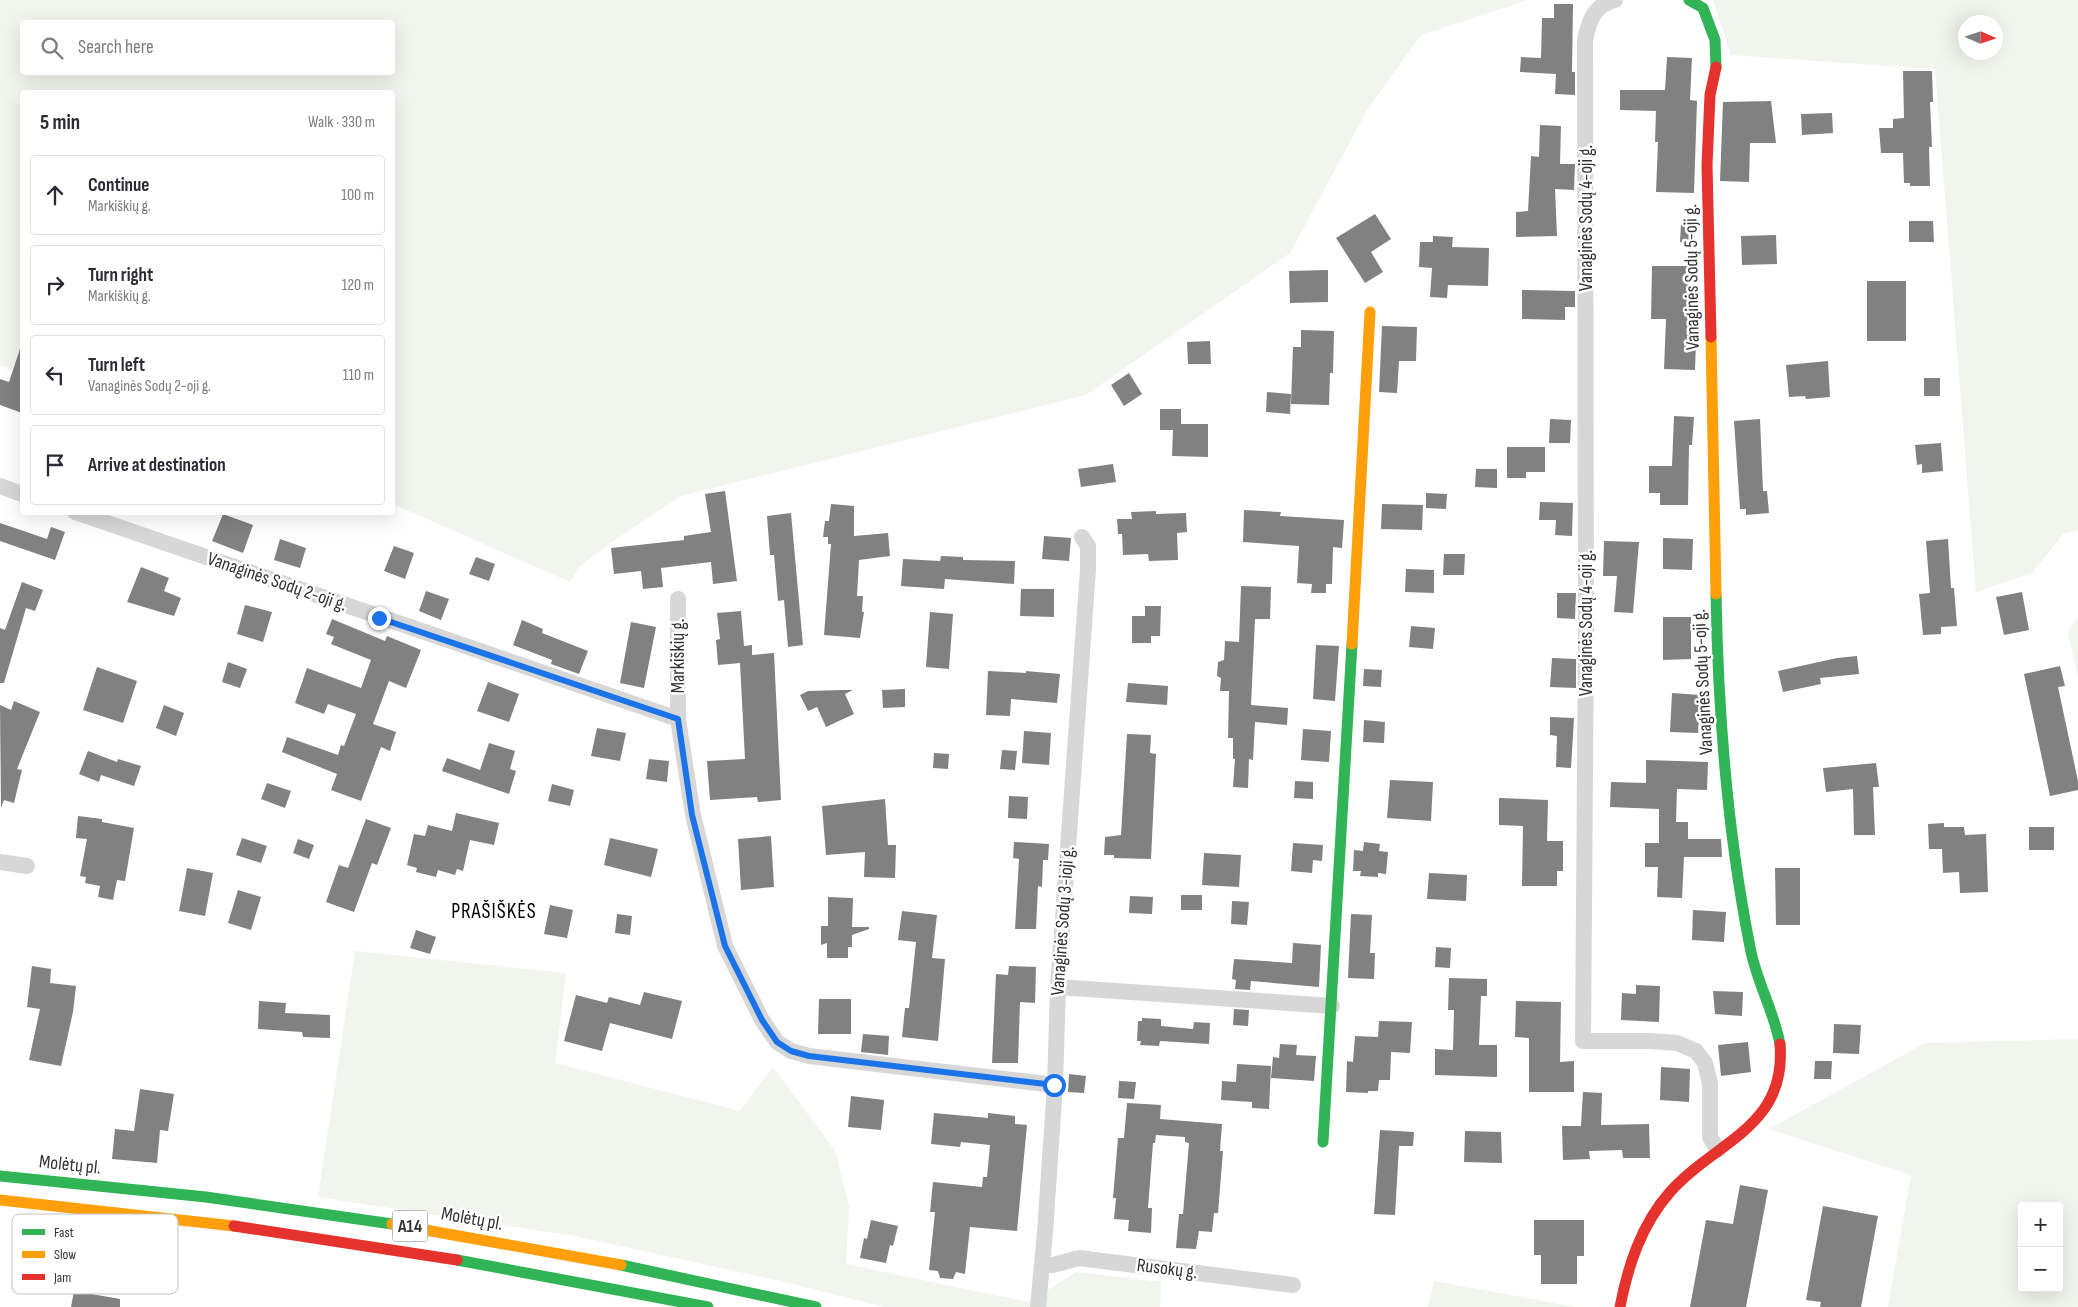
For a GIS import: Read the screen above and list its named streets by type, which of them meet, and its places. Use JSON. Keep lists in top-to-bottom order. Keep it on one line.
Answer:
{"streets":{"main road":["Vanaginės Sodų 5-oji g.","Molėtų pl.","A14"],"street":["Vanaginės Sodų 4-oji g.","Vanaginės Sodų 2-oji g.","Markiškių g.","Vanaginės Sodų 3-ioji g.","Rusokų g."]},"crossings":[["Vanaginės Sodų 4-oji g.","Vanaginės Sodų 5-oji g."],["Vanaginės Sodų 2-oji g.","Markiškių g."],["Markiškių g.","Vanaginės Sodų 3-ioji g."],["Vanaginės Sodų 3-ioji g.","Rusokų g."]],"districts":["PRAŠIŠKĖS"],"legend":["Fast","Slow","Jam"],"north":"right","page":{"search":"Search here","heading":["5 min","Walk · 330 m"],"list":[["Continue","Markiškių g.","100 m"],["Turn right","Markiškių g.","120 m"],["Turn left","Vanaginės Sodų 2-oji g.","110 m"],"Arrive at destination"],"map_buttons":["+","−"]}}
